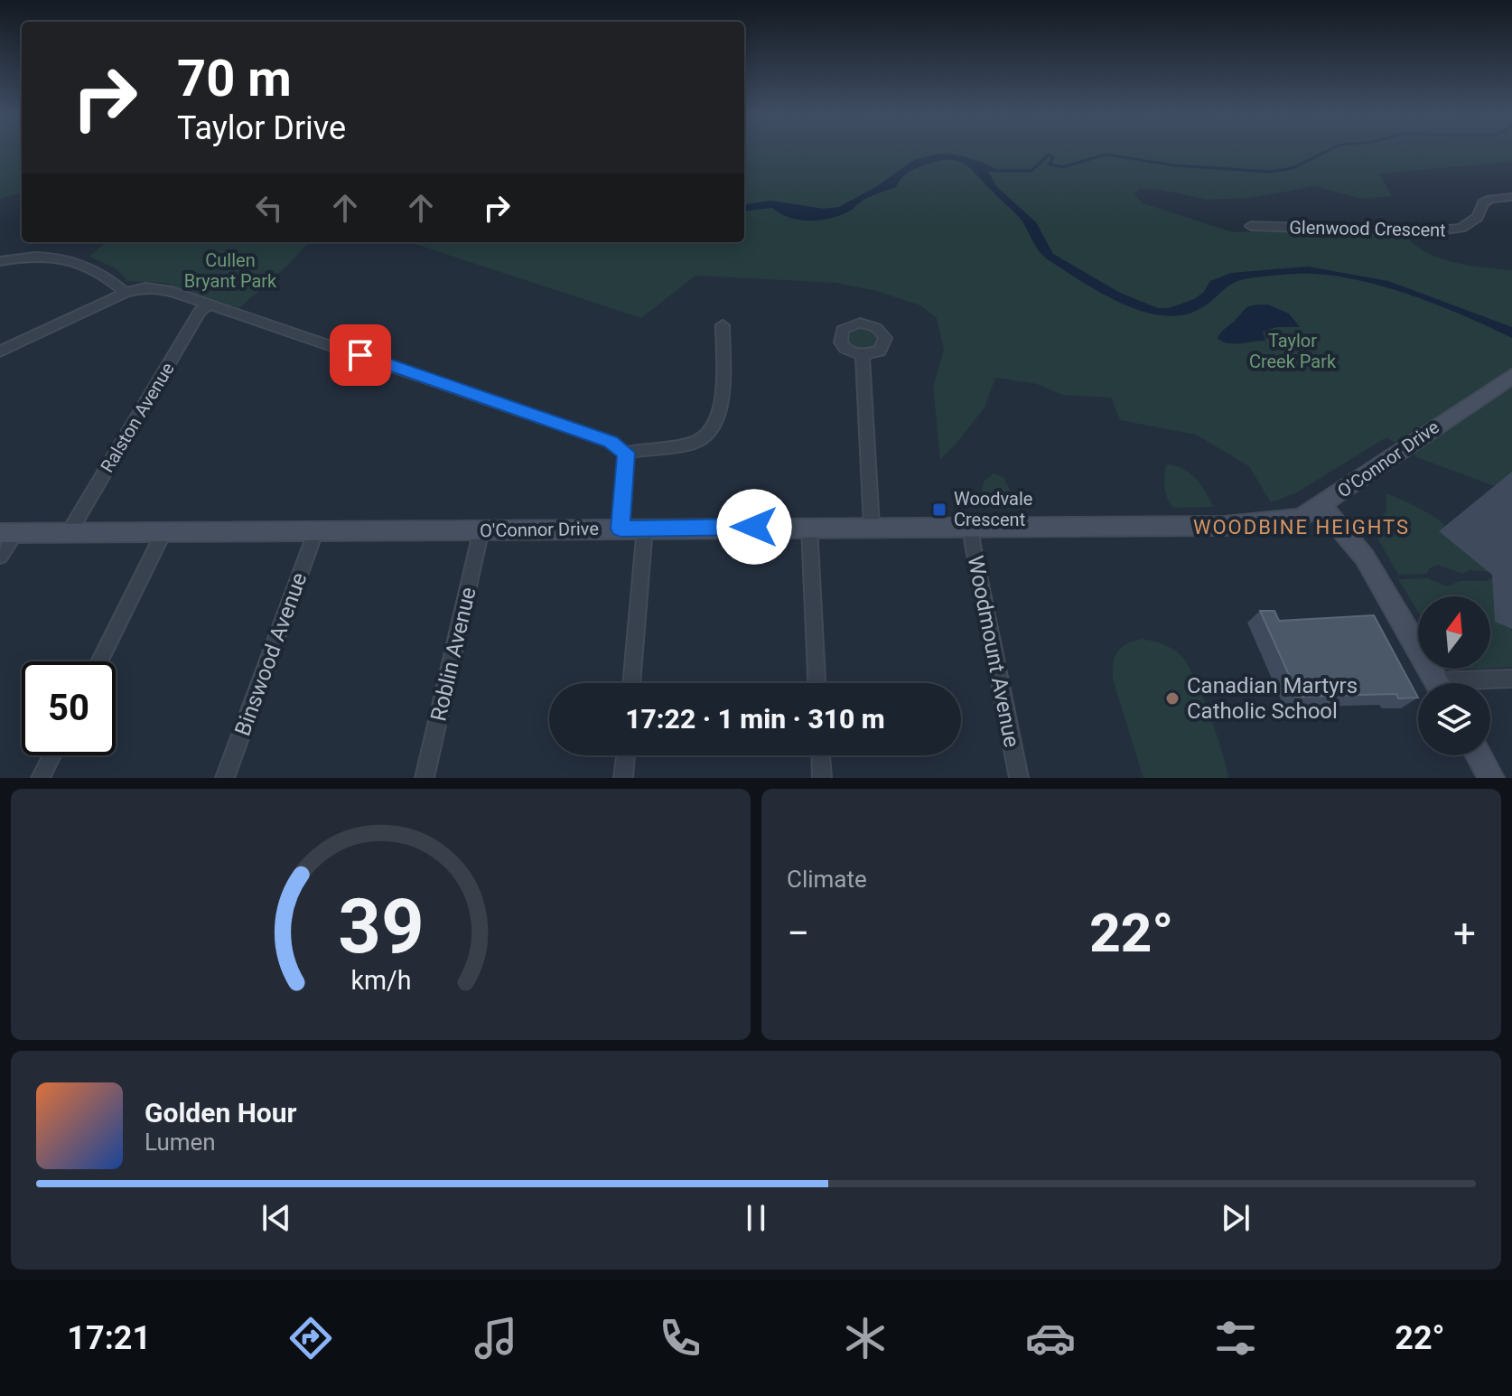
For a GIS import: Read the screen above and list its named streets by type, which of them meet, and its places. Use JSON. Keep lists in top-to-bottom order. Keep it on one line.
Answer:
{"streets":{"main road":["O'Connor Drive"],"street":["Glenwood Crescent","Ralston Avenue","Woodmount Avenue","Binswood Avenue","Roblin Avenue"]},"crossings":[["Ralston Avenue","O'Connor Drive"],["O'Connor Drive","Woodmount Avenue"],["O'Connor Drive","Binswood Avenue"],["O'Connor Drive","Roblin Avenue"]],"districts":["WOODBINE HEIGHTS"],"parks":["Cullen Bryant Park","Taylor Creek Park"],"places":{"transit":["Woodvale Crescent"],"other":["Canadian Martyrs Catholic School"]},"north":"top","page":{"turn":["70 m","Taylor Drive"],"limit":"50","trip":"17:22 · 1 min · 310 m","tile":"Climate","heat":["−","22°","+"],"song":["Golden Hour","Lumen"],"tabs":["17:21","22°"],"gauge":["39","km/h"]}}
